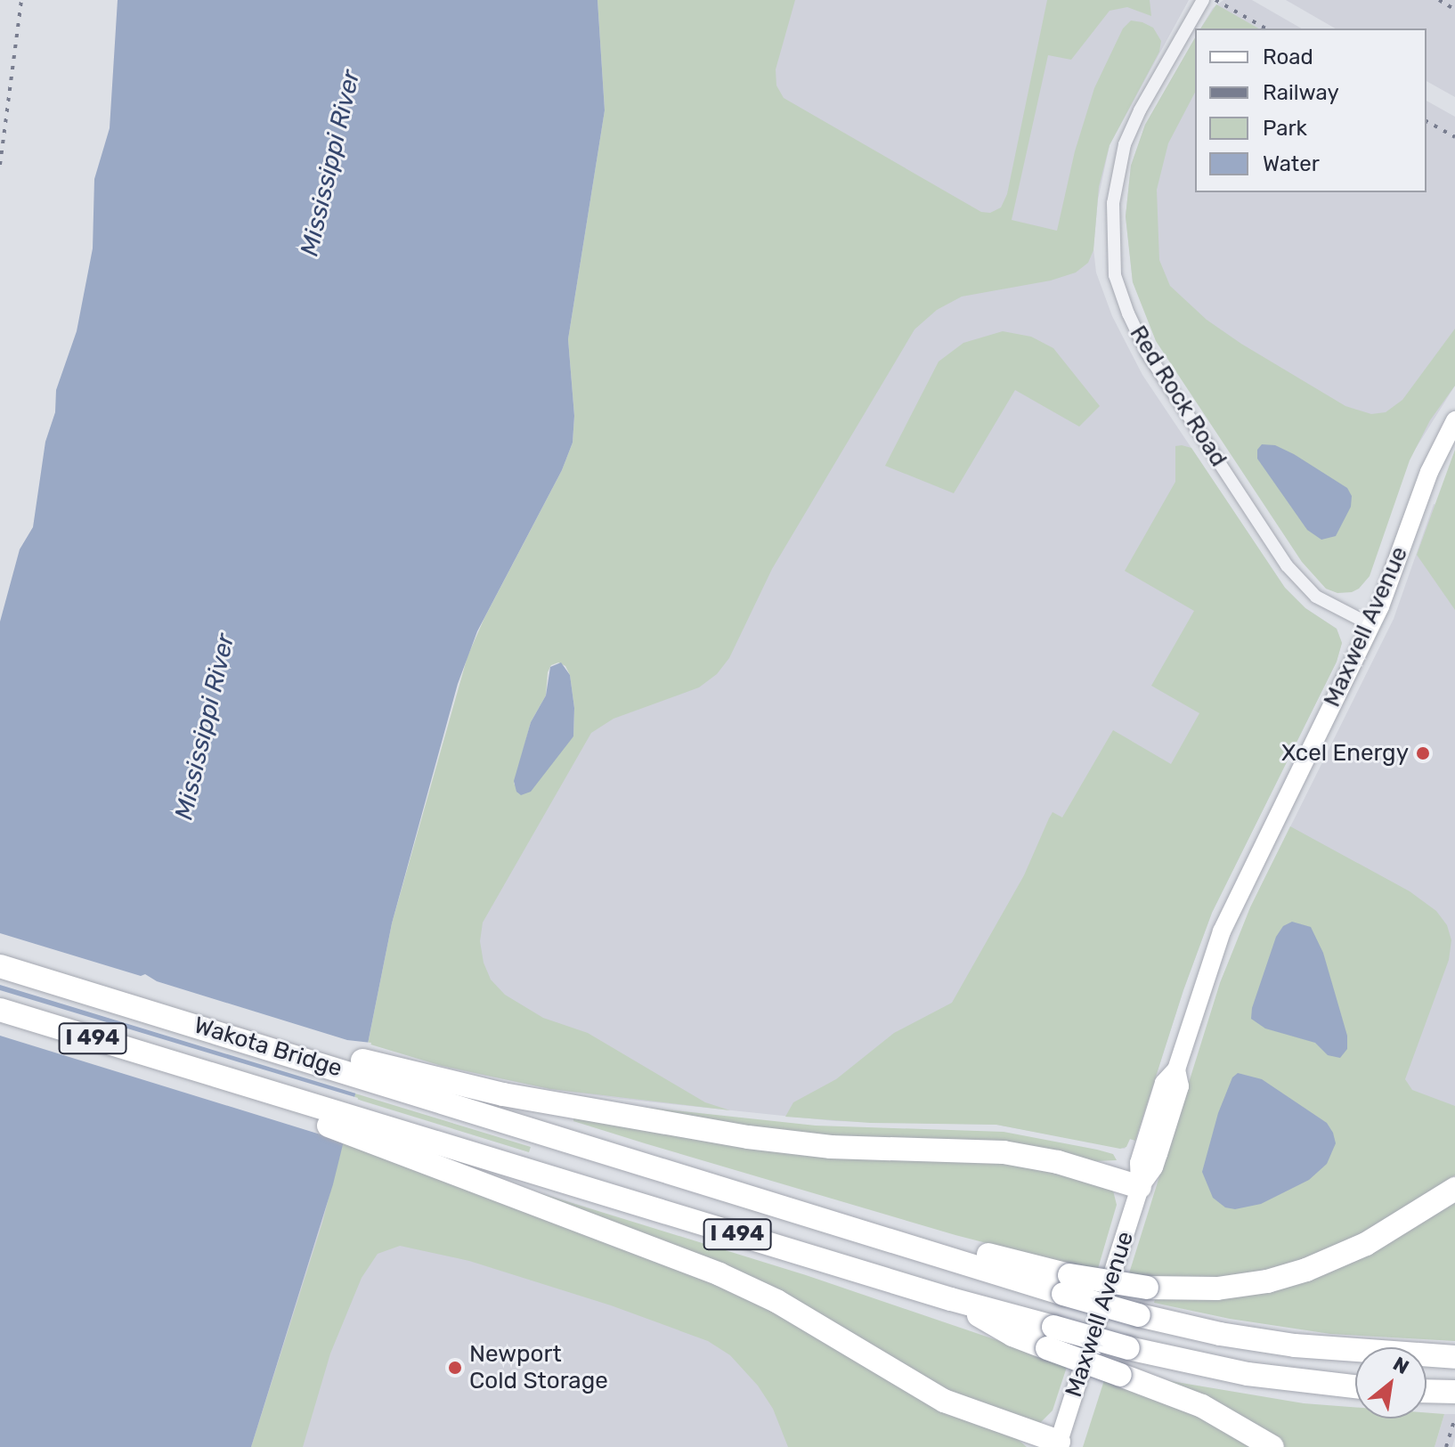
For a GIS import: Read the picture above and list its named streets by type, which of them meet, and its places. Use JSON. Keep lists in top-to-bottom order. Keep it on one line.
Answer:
{"streets":{"highway":["I 494","Wakota Bridge"],"main road":["Maxwell Avenue"],"street":["Red Rock Road"]},"crossings":[["Red Rock Road","Maxwell Avenue"],["I 494","Wakota Bridge"]],"water":["Mississippi River"],"places":["Xcel Energy","Newport Cold Storage"],"legend":["Road","Railway","Park","Water"],"north":"top right"}
